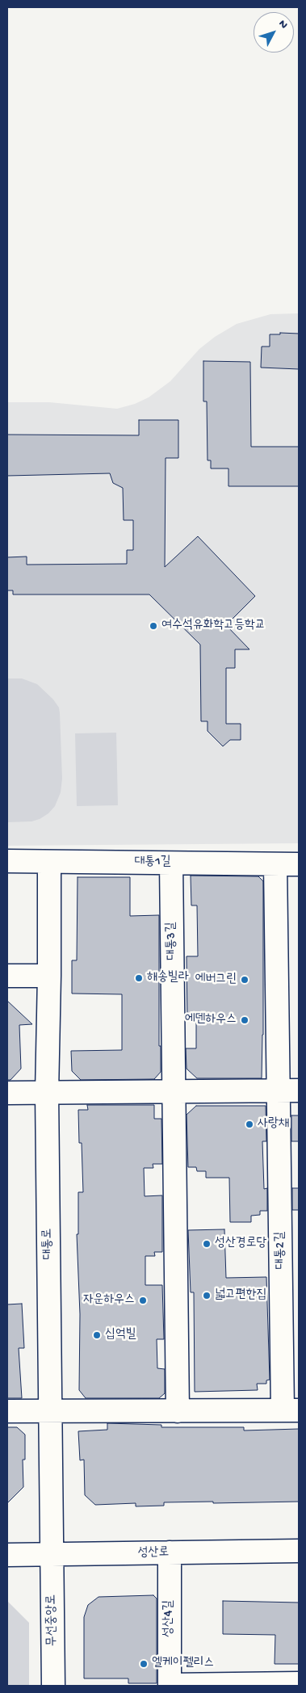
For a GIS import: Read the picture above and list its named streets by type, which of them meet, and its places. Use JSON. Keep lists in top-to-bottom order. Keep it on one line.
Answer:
{"streets":{"street":["대통1길","대통3길","대통로","대통2길","성산로","성산4길","무선중앙로"]},"crossings":[["대통1길","대통3길"],["대통1길","대통로"],["대통로","대통2길"],["대통로","성산로"],["대통로","무선중앙로"],["성산로","성산4길"],["성산로","무선중앙로"]],"places":["여수석유화학고등학교","해송빌라","에버그린","에덴하우스","사랑채","성산경로당","넓고편한집","자운하우스","십억빌","엘케이펠리스"],"north":"top right"}
